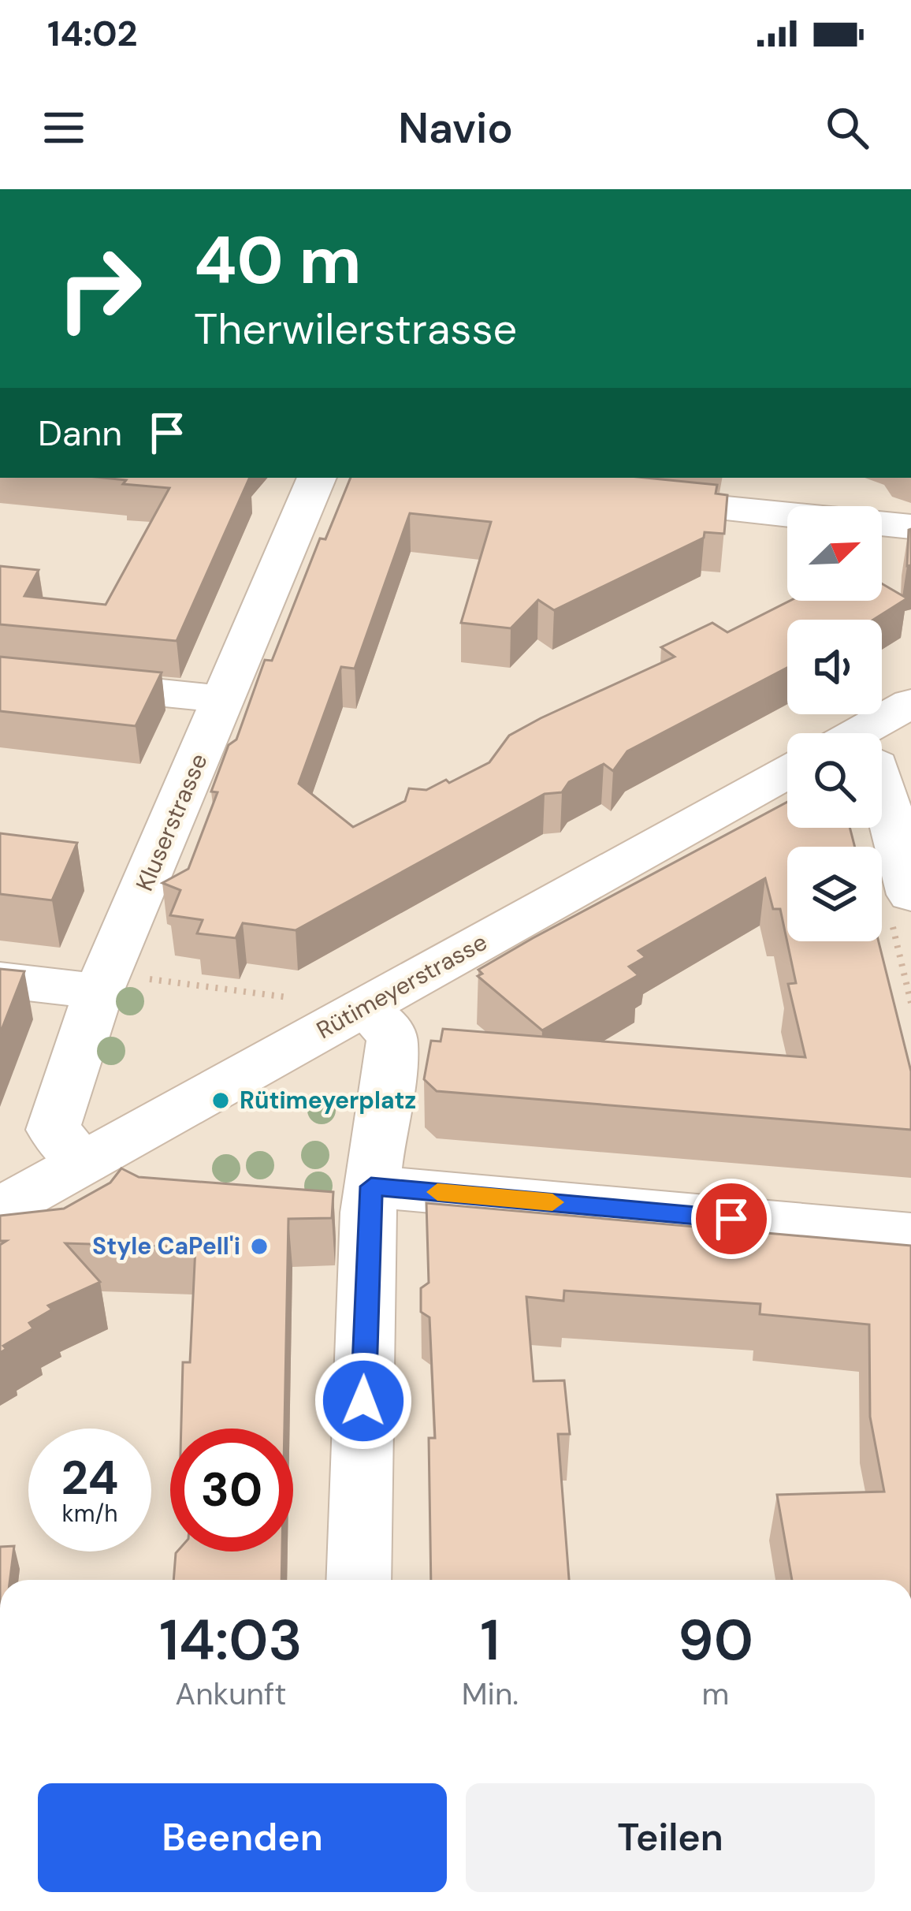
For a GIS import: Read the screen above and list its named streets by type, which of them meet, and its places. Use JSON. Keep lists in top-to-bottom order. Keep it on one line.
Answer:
{"streets":{"street":["Kluserstrasse","Rütimeyerstrasse"]},"crossings":[["Kluserstrasse","Rütimeyerstrasse"]],"places":["Rütimeyerplatz","Style CaPell'i"],"north":"top right","page":{"status":"14:02","header":"Navio","turn":["40 m","Therwilerstrasse"],"then":"Dann","speed":"24 km/h","limit":"30","eta":["14:03","Ankunft","1","Min.","90","m"],"buttons":["Beenden","Teilen"]}}
